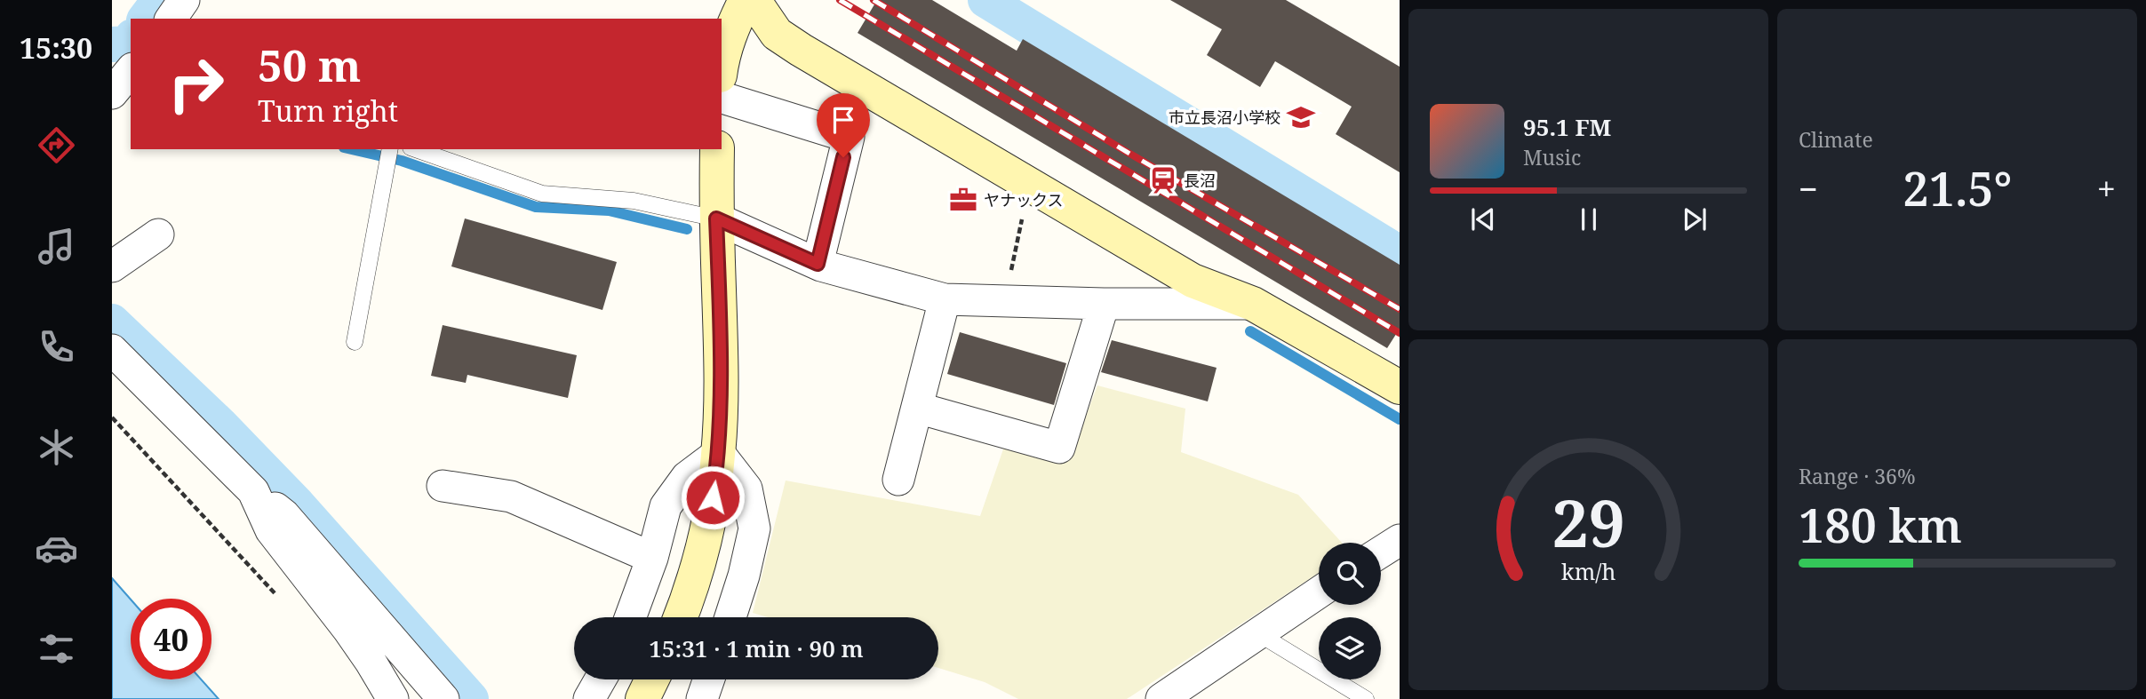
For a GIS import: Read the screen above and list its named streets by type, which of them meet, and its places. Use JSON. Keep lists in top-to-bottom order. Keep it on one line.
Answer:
{"places":{"school or university":["市立長沼小学校"],"station":["長沼"],"office":["ヤナックス"]},"page":{"tabs":"15:30","tile":["Climate",["Range · 36%","180 km"]],"turn":["50 m","Turn right"],"song":["95.1 FM","Music"],"heat":["−","21.5°","+"],"limit":"40","trip":"15:31 · 1 min · 90 m","gauge":["29","km/h"]}}
